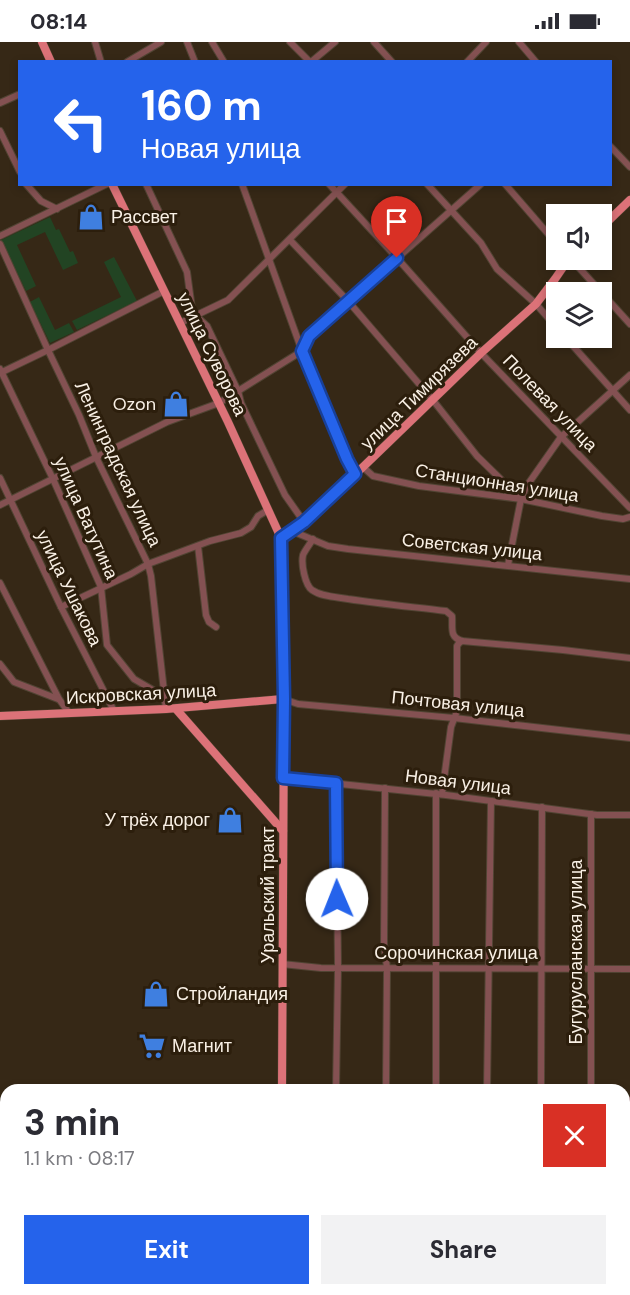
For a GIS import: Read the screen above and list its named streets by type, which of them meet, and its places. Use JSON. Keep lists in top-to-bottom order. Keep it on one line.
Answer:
{"streets":{"main road":["улица Суворова","улица Тимирязева","Искровская улица","Уральский тракт"],"street":["Полевая улица","Ленинградская улица","Станционная улица","улица Ватутина","Советская улица","улица Ушакова","Почтовая улица","Новая улица","Бугурусланская улица","Сорочинская улица"]},"crossings":[["улица Суворова","улица Тимирязева"],["улица Суворова","Уральский тракт"],["улица Тимирязева","Полевая улица"],["улица Тимирязева","Станционная улица"],["улица Тимирязева","Советская улица"],["улица Тимирязева","Уральский тракт"],["Ленинградская улица","улица Ватутина"],["Ленинградская улица","Искровская улица"],["улица Ушакова","Искровская улица"],["Искровская улица","Почтовая улица"],["Искровская улица","Уральский тракт"],["Почтовая улица","Уральский тракт"],["Новая улица","Уральский тракт"],["Новая улица","Бугурусланская улица"],["Уральский тракт","Сорочинская улица"],["Бугурусланская улица","Сорочинская улица"]],"places":{"shop":["Рассвет","Ozon","У трёх дорог","Стройландия"],"supermarket":["Магнит"]},"page":{"status":"08:14","turn":["160 m","Новая улица"],"heading":["3 min","1.1 km · 08:17"],"buttons":["Exit","Share"]}}
